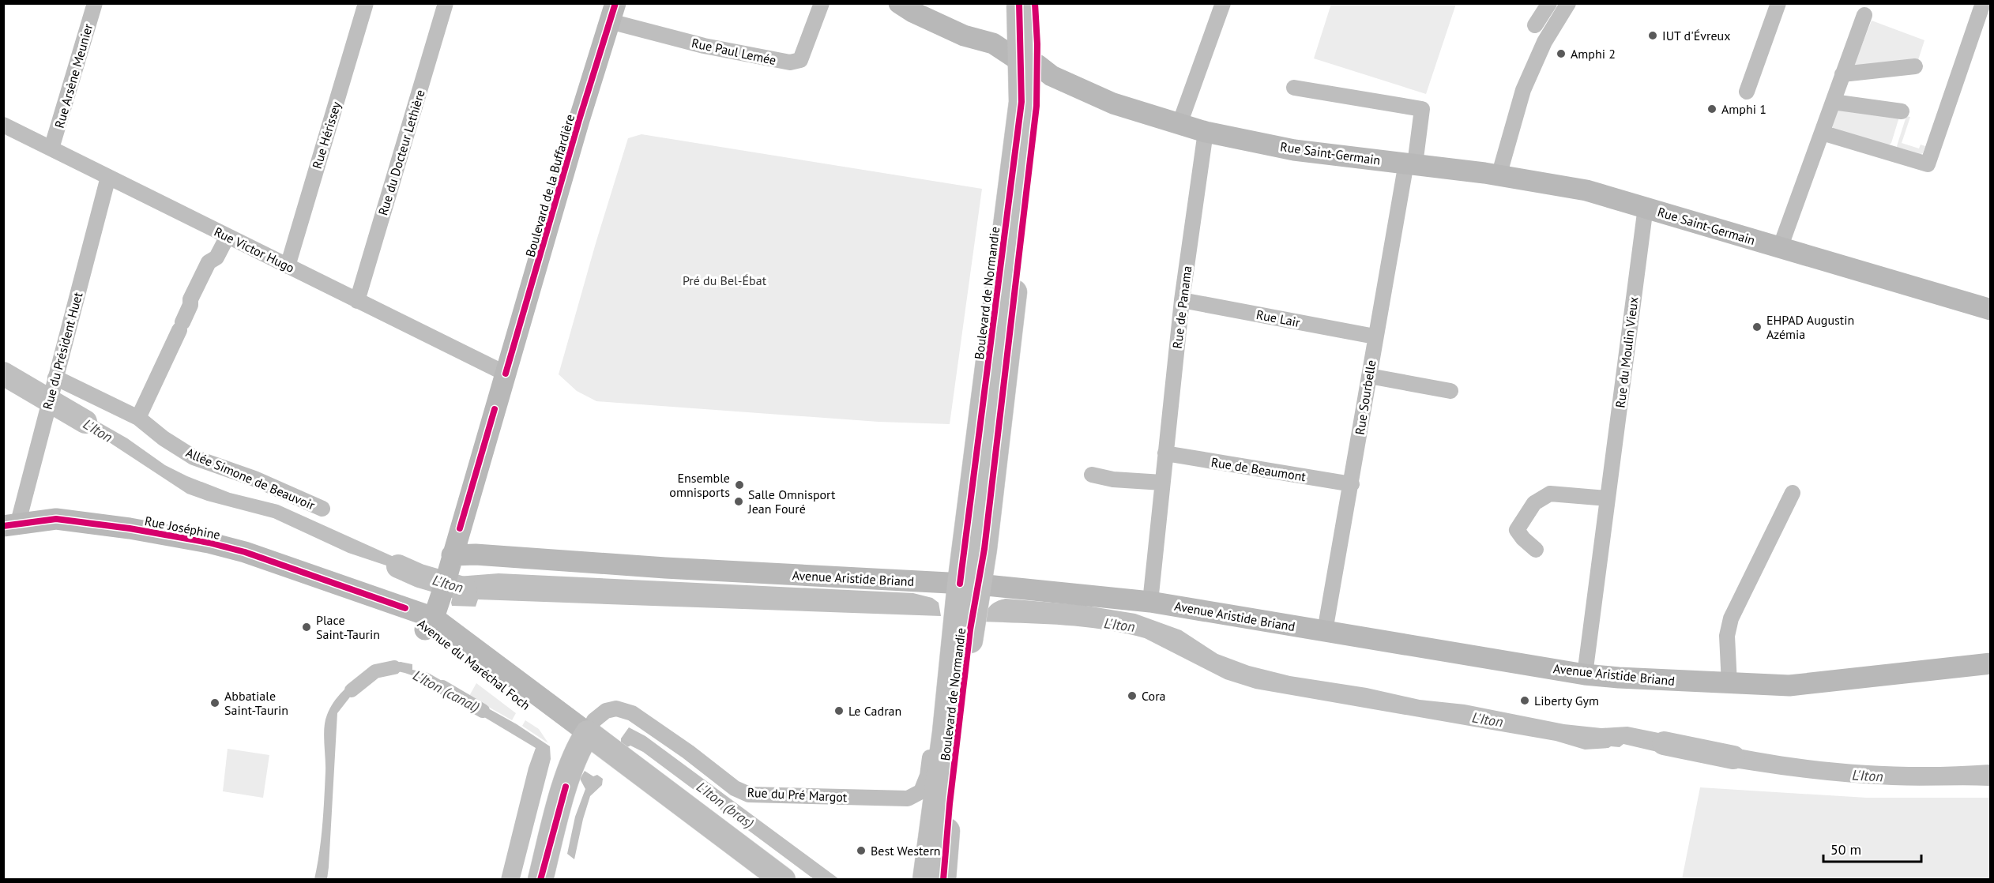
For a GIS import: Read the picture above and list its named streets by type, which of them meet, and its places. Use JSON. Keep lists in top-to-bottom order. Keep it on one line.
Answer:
{"streets":{"main road":["Rue Saint-Germain","Boulevard de la Buffardière","Boulevard de Normandie","Rue Joséphine","Avenue Aristide Briand","Avenue du Maréchal Foch"],"street":["Rue Paul Lemée","Rue Arsène Meunier","Rue Hérissey","Rue du Docteur Lethière","Rue Victor Hugo","Rue de Panama","Rue Lair","Rue du Président Huet","Rue du Moulin Vieux","Rue Sourbelle","Rue de Beaumont","Allée Simone de Beauvoir","Rue du Pré Margot"]},"crossings":[["Rue Paul Lemée","Boulevard de la Buffardière"],["Rue Arsène Meunier","Rue Victor Hugo"],["Rue Hérissey","Rue Victor Hugo"],["Rue du Docteur Lethière","Rue Victor Hugo"],["Rue Saint-Germain","Boulevard de Normandie"],["Rue Saint-Germain","Rue de Panama"],["Rue Saint-Germain","Rue du Moulin Vieux"],["Rue Saint-Germain","Rue Sourbelle"],["Boulevard de la Buffardière","Rue Victor Hugo"],["Boulevard de la Buffardière","Avenue Aristide Briand"],["Boulevard de la Buffardière","Avenue du Maréchal Foch"],["Rue Victor Hugo","Rue du Président Huet"],["Boulevard de Normandie","Avenue Aristide Briand"],["Boulevard de Normandie","Rue du Pré Margot"],["Rue de Panama","Rue Lair"],["Rue de Panama","Rue de Beaumont"],["Rue de Panama","Avenue Aristide Briand"],["Rue Lair","Rue Sourbelle"],["Rue du Président Huet","Allée Simone de Beauvoir"],["Rue du Président Huet","Rue Joséphine"],["Rue du Moulin Vieux","Avenue Aristide Briand"],["Rue Sourbelle","Rue de Beaumont"],["Rue Sourbelle","Avenue Aristide Briand"],["Rue Joséphine","Avenue du Maréchal Foch"],["Avenue du Maréchal Foch","Rue du Pré Margot"]],"water":["L'Iton","L'Iton (canal)","L'Iton (bras)"],"parks":["Pré du Bel-Ébat"],"places":["IUT d'Évreux","Amphi 2","Amphi 1","EHPAD Augustin Azémia","Ensemble omnisports","Salle Omnisport Jean Fouré","Place Saint-Taurin","Cora","Liberty Gym","Abbatiale Saint-Taurin","Le Cadran","Best Western"],"scale_bar":"50 m"}
